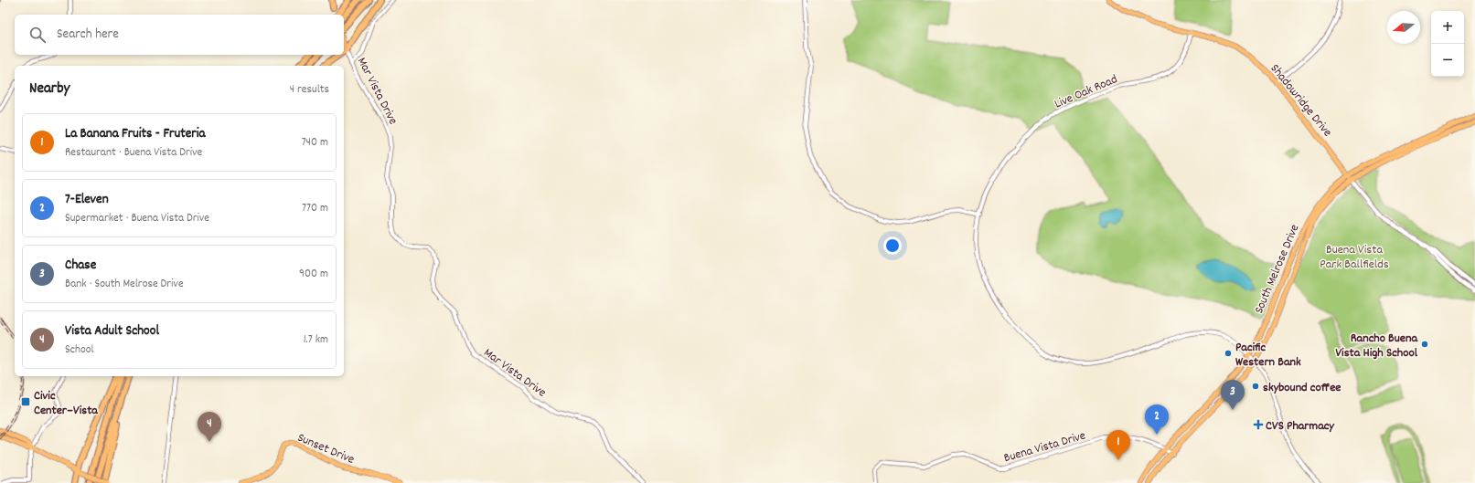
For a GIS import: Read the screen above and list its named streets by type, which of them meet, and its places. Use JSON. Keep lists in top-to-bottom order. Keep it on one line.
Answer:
{"streets":{"main road":["Mar Vista Drive","Shadowridge Drive","South Melrose Drive","Sunset Drive"],"street":["Live Oak Road","Buena Vista Drive"]},"crossings":[["Live Oak Road","Shadowridge Drive"],["Live Oak Road","South Melrose Drive"],["Shadowridge Drive","South Melrose Drive"],["South Melrose Drive","Buena Vista Drive"]],"parks":["Buena Vista Park Ballfields"],"places":{"other":["Rancho Buena Vista High School","Pacific Western Bank","skybound coffee"],"transit":["Civic Center–Vista"],"health":["CVS Pharmacy"]},"north":"left","page":{"map_buttons":["+","−"],"search":"Search here","heading":["Nearby","4 results"],"list":[{"mark":"1","name":"La Banana Fruits - Fruteria","note":"Restaurant · Buena Vista Drive","value":"740 m"},{"mark":"2","name":"7-Eleven","note":"Supermarket · Buena Vista Drive","value":"770 m"},{"mark":"3","name":"Chase","note":"Bank · South Melrose Drive","value":"900 m"},{"mark":"4","name":"Vista Adult School","note":"School","value":"1.7 km"}],"pins":["3","2","4","1"]}}
